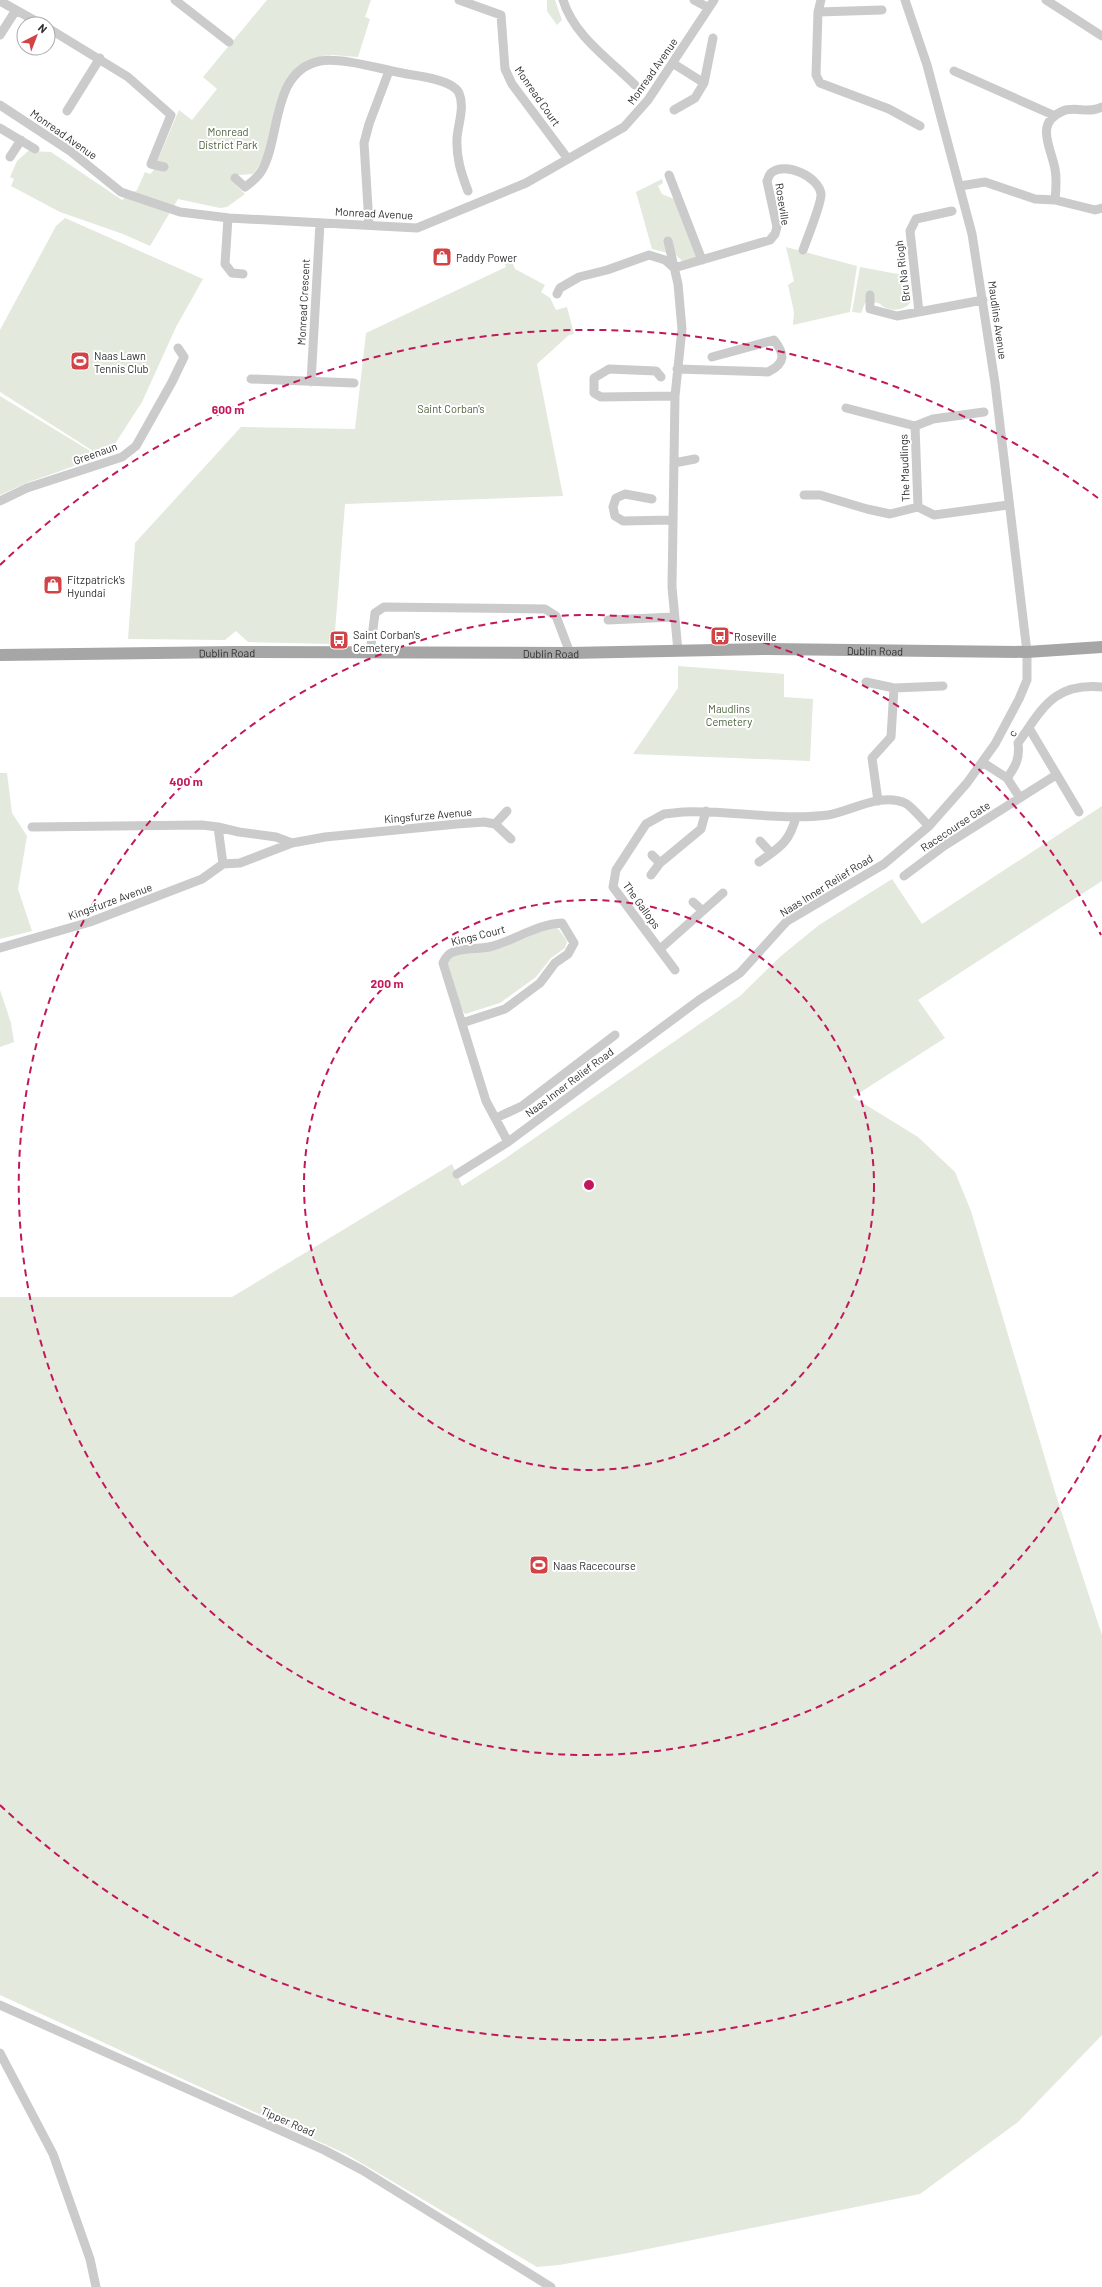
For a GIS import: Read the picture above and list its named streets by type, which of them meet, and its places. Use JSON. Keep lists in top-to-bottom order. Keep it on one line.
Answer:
{"streets":{"main road":["Dublin Road"],"street":["Monread Avenue","Monread Court","Roseville","Bru Na Riogh","Monread Crescent","Maudlins Avenue","Greenaun","The Maudlings","c","Kingsfurze Avenue","Racecourse Gate","Naas Inner Relief Road","The Gallops","Kings Court","Tipper Road"]},"crossings":[["Monread Avenue","Monread Court"],["Monread Avenue","Monread Crescent"],["Bru Na Riogh","Maudlins Avenue"],["Maudlins Avenue","The Maudlings"],["Maudlins Avenue","Dublin Road"],["Maudlins Avenue","Naas Inner Relief Road"],["Dublin Road","Naas Inner Relief Road"],["Naas Inner Relief Road","The Gallops"],["Naas Inner Relief Road","Kings Court"]],"parks":["Monread District Park","Saint Corban's","Maudlins Cemetery"],"places":{"shop":["Paddy Power","Fitzpatrick's Hyundai"],"sports":["Naas Lawn Tennis Club","Naas Racecourse"],"bus stop":["Roseville","Saint Corban's Cemetery"]},"north":"top right","rings":["600 m","400 m","200 m"]}
